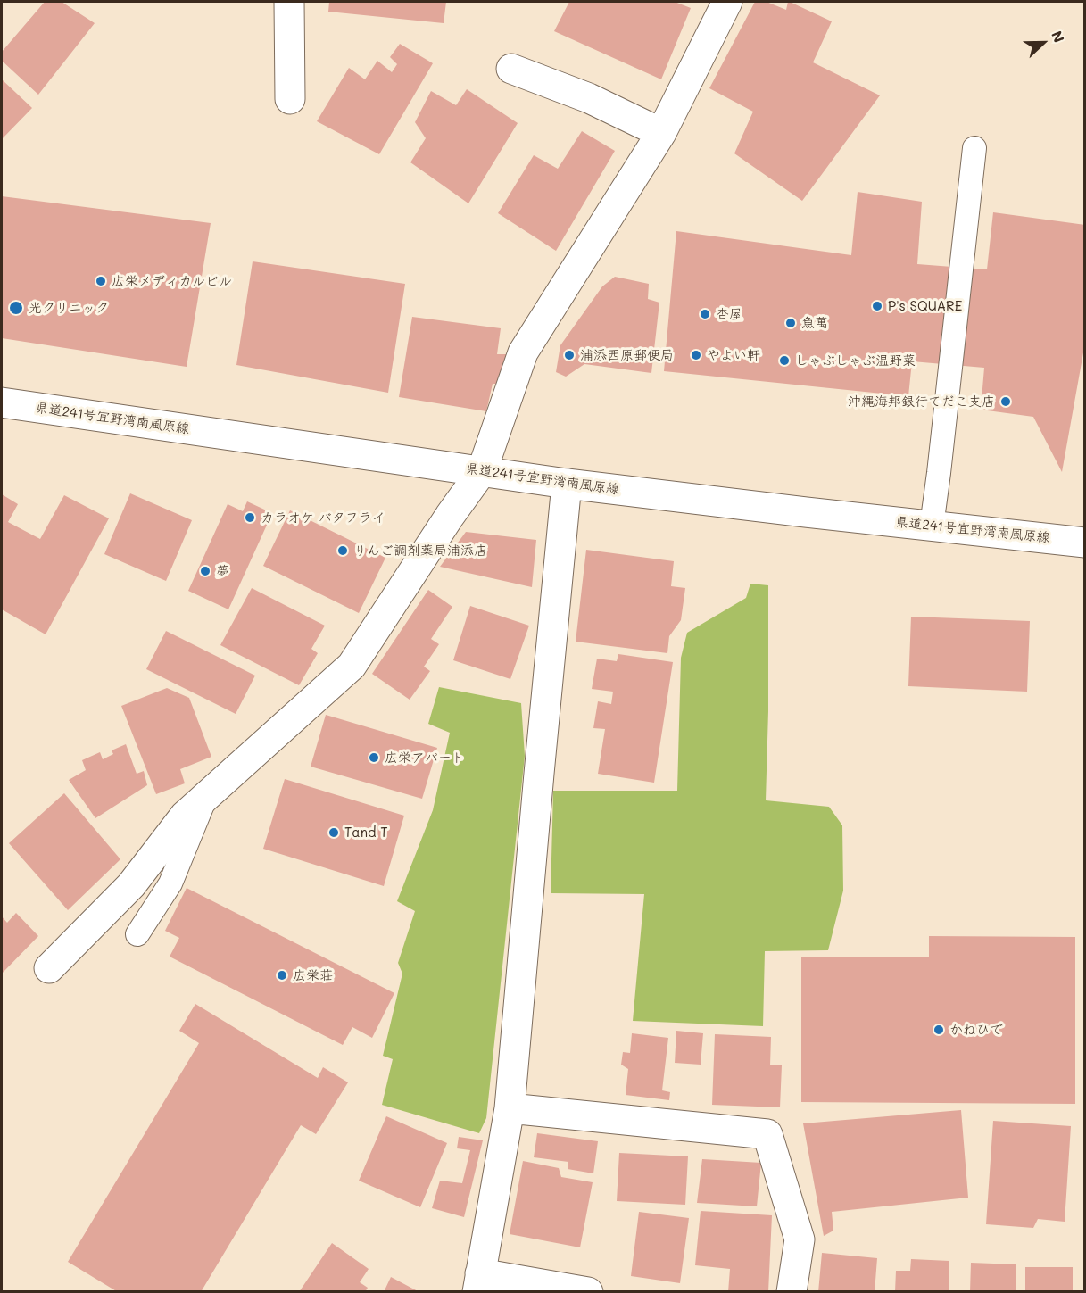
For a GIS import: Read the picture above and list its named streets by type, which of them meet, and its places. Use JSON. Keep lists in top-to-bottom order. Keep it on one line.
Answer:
{"streets":{"street":["県道241号宜野湾南風原線"]},"places":["広栄メディカルビル","P's SQUARE","光クリニック","杏屋","魚萬","浦添西原郵便局","やよい軒","しゃぶしゃぶ温野菜","沖縄海邦銀行てだこ支店","カラオケ バタフライ","りんご調剤薬局浦添店","夢","広栄アパート","Tand T","広栄荘","かねひで"],"north":"right"}
